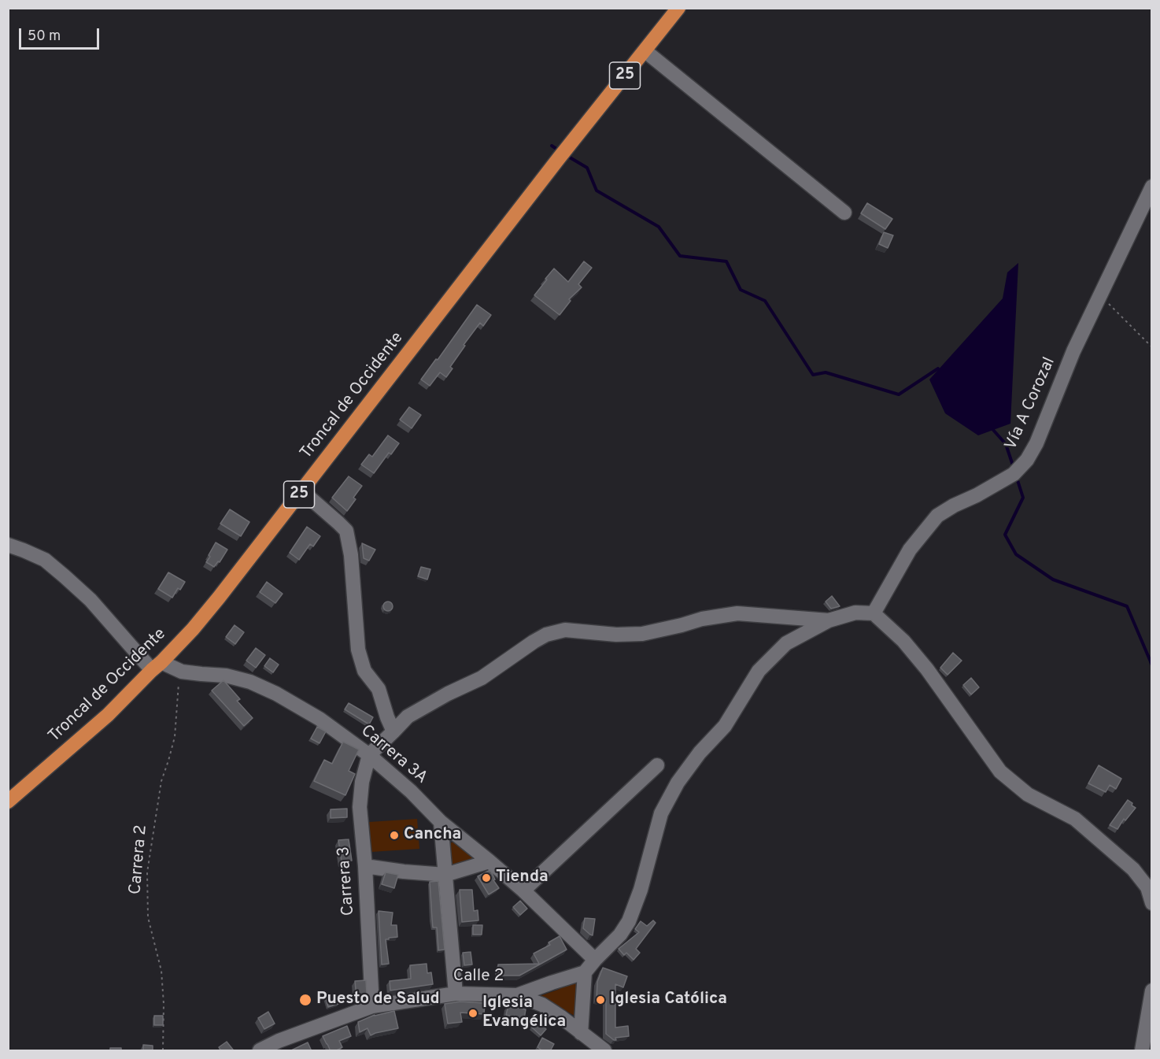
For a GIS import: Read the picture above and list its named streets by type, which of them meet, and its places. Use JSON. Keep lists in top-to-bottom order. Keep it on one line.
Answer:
{"streets":{"highway":["25","Troncal de Occidente"],"street":["Vía A Corozal","Carrera 3A","Carrera 3","Calle 2"],"path":["Carrera 2"]},"crossings":[["Troncal de Occidente","Carrera 3A"],["Carrera 3A","Carrera 2"],["Carrera 3A","Carrera 3"],["Carrera 3","Calle 2"]],"places":["Cancha","Tienda","Puesto de Salud","Iglesia Católica","Iglesia Evangélica"],"scale_bar":"50 m"}
